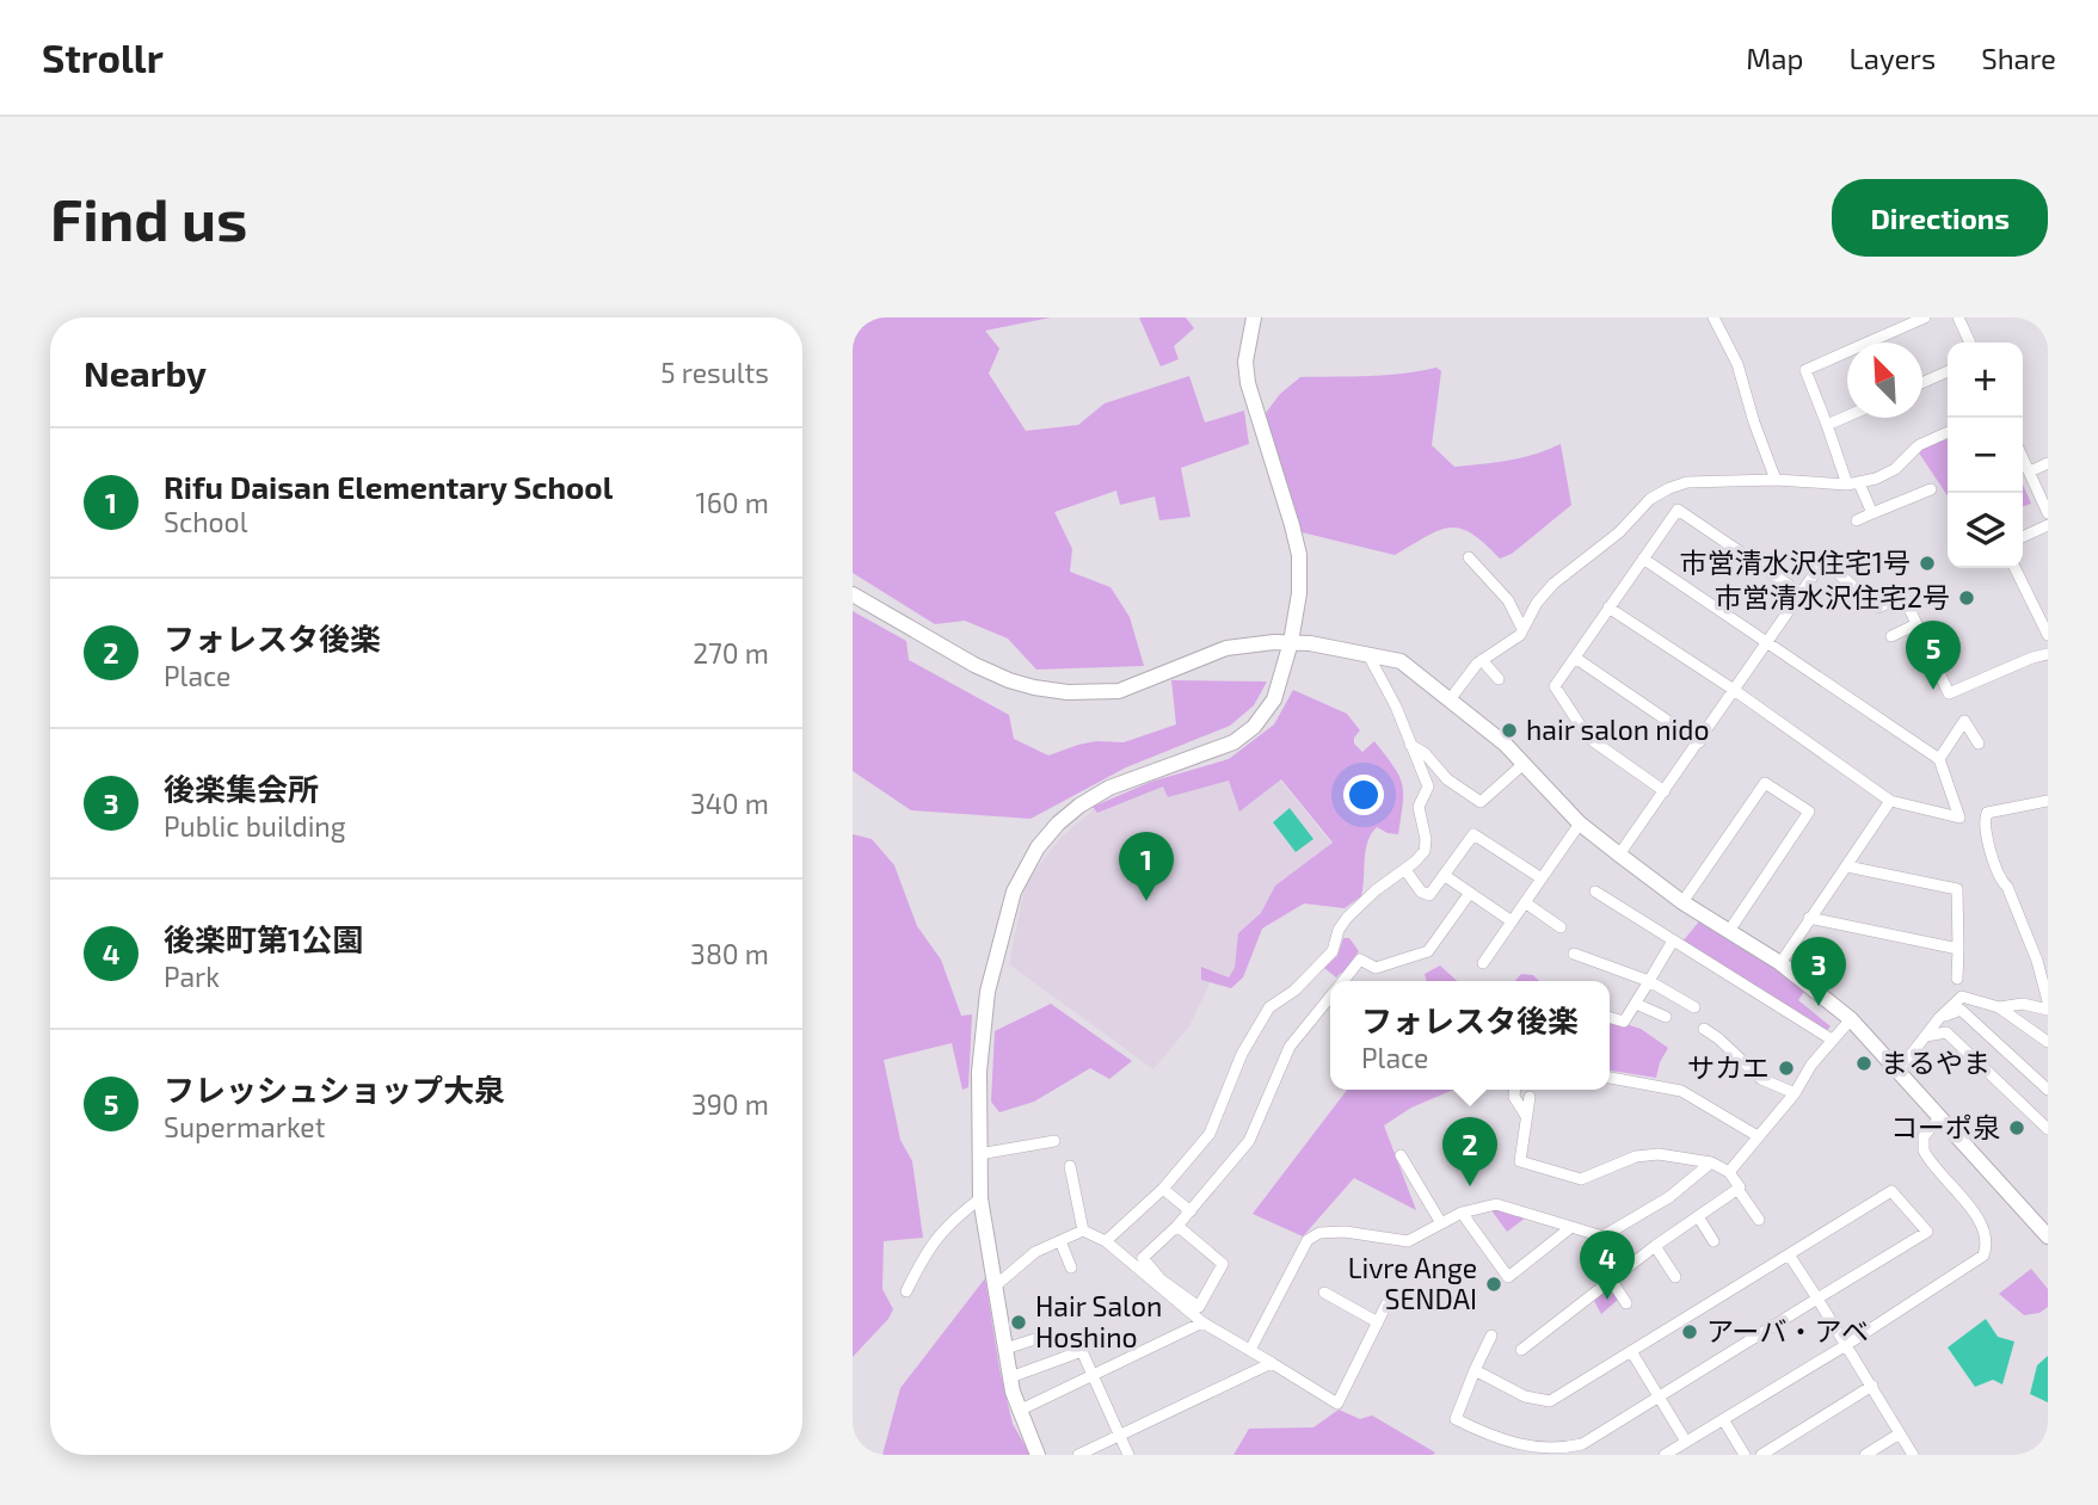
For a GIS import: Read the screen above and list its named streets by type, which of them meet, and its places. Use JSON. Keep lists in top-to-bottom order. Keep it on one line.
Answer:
{"places":["市営清水沢住宅1号","市営清水沢住宅2号","hair salon nido","まるやま","サカエ","コーポ泉","Livre Ange SENDAI","Hair Salon Hoshino","アーバ・アベ"],"north":"top left","page":{"header":"Strollr","nav":["Map","Layers","Share"],"buttons":"Directions","title":"Find us","heading":["Nearby","5 results"],"map_buttons":["+","−"],"list":[{"mark":"1","name":"Rifu Daisan Elementary School","note":"School","value":"160 m"},{"mark":"2","name":"フォレスタ後楽","note":"Place","value":"270 m"},{"mark":"3","name":"後楽集会所","note":"Public building","value":"340 m"},{"mark":"4","name":"後楽町第1公園","note":"Park","value":"380 m"},{"mark":"5","name":"フレッシュショップ大泉","note":"Supermarket","value":"390 m"}],"pins":["5","1","3","2","4"],"popup":["フォレスタ後楽","Place"]}}
